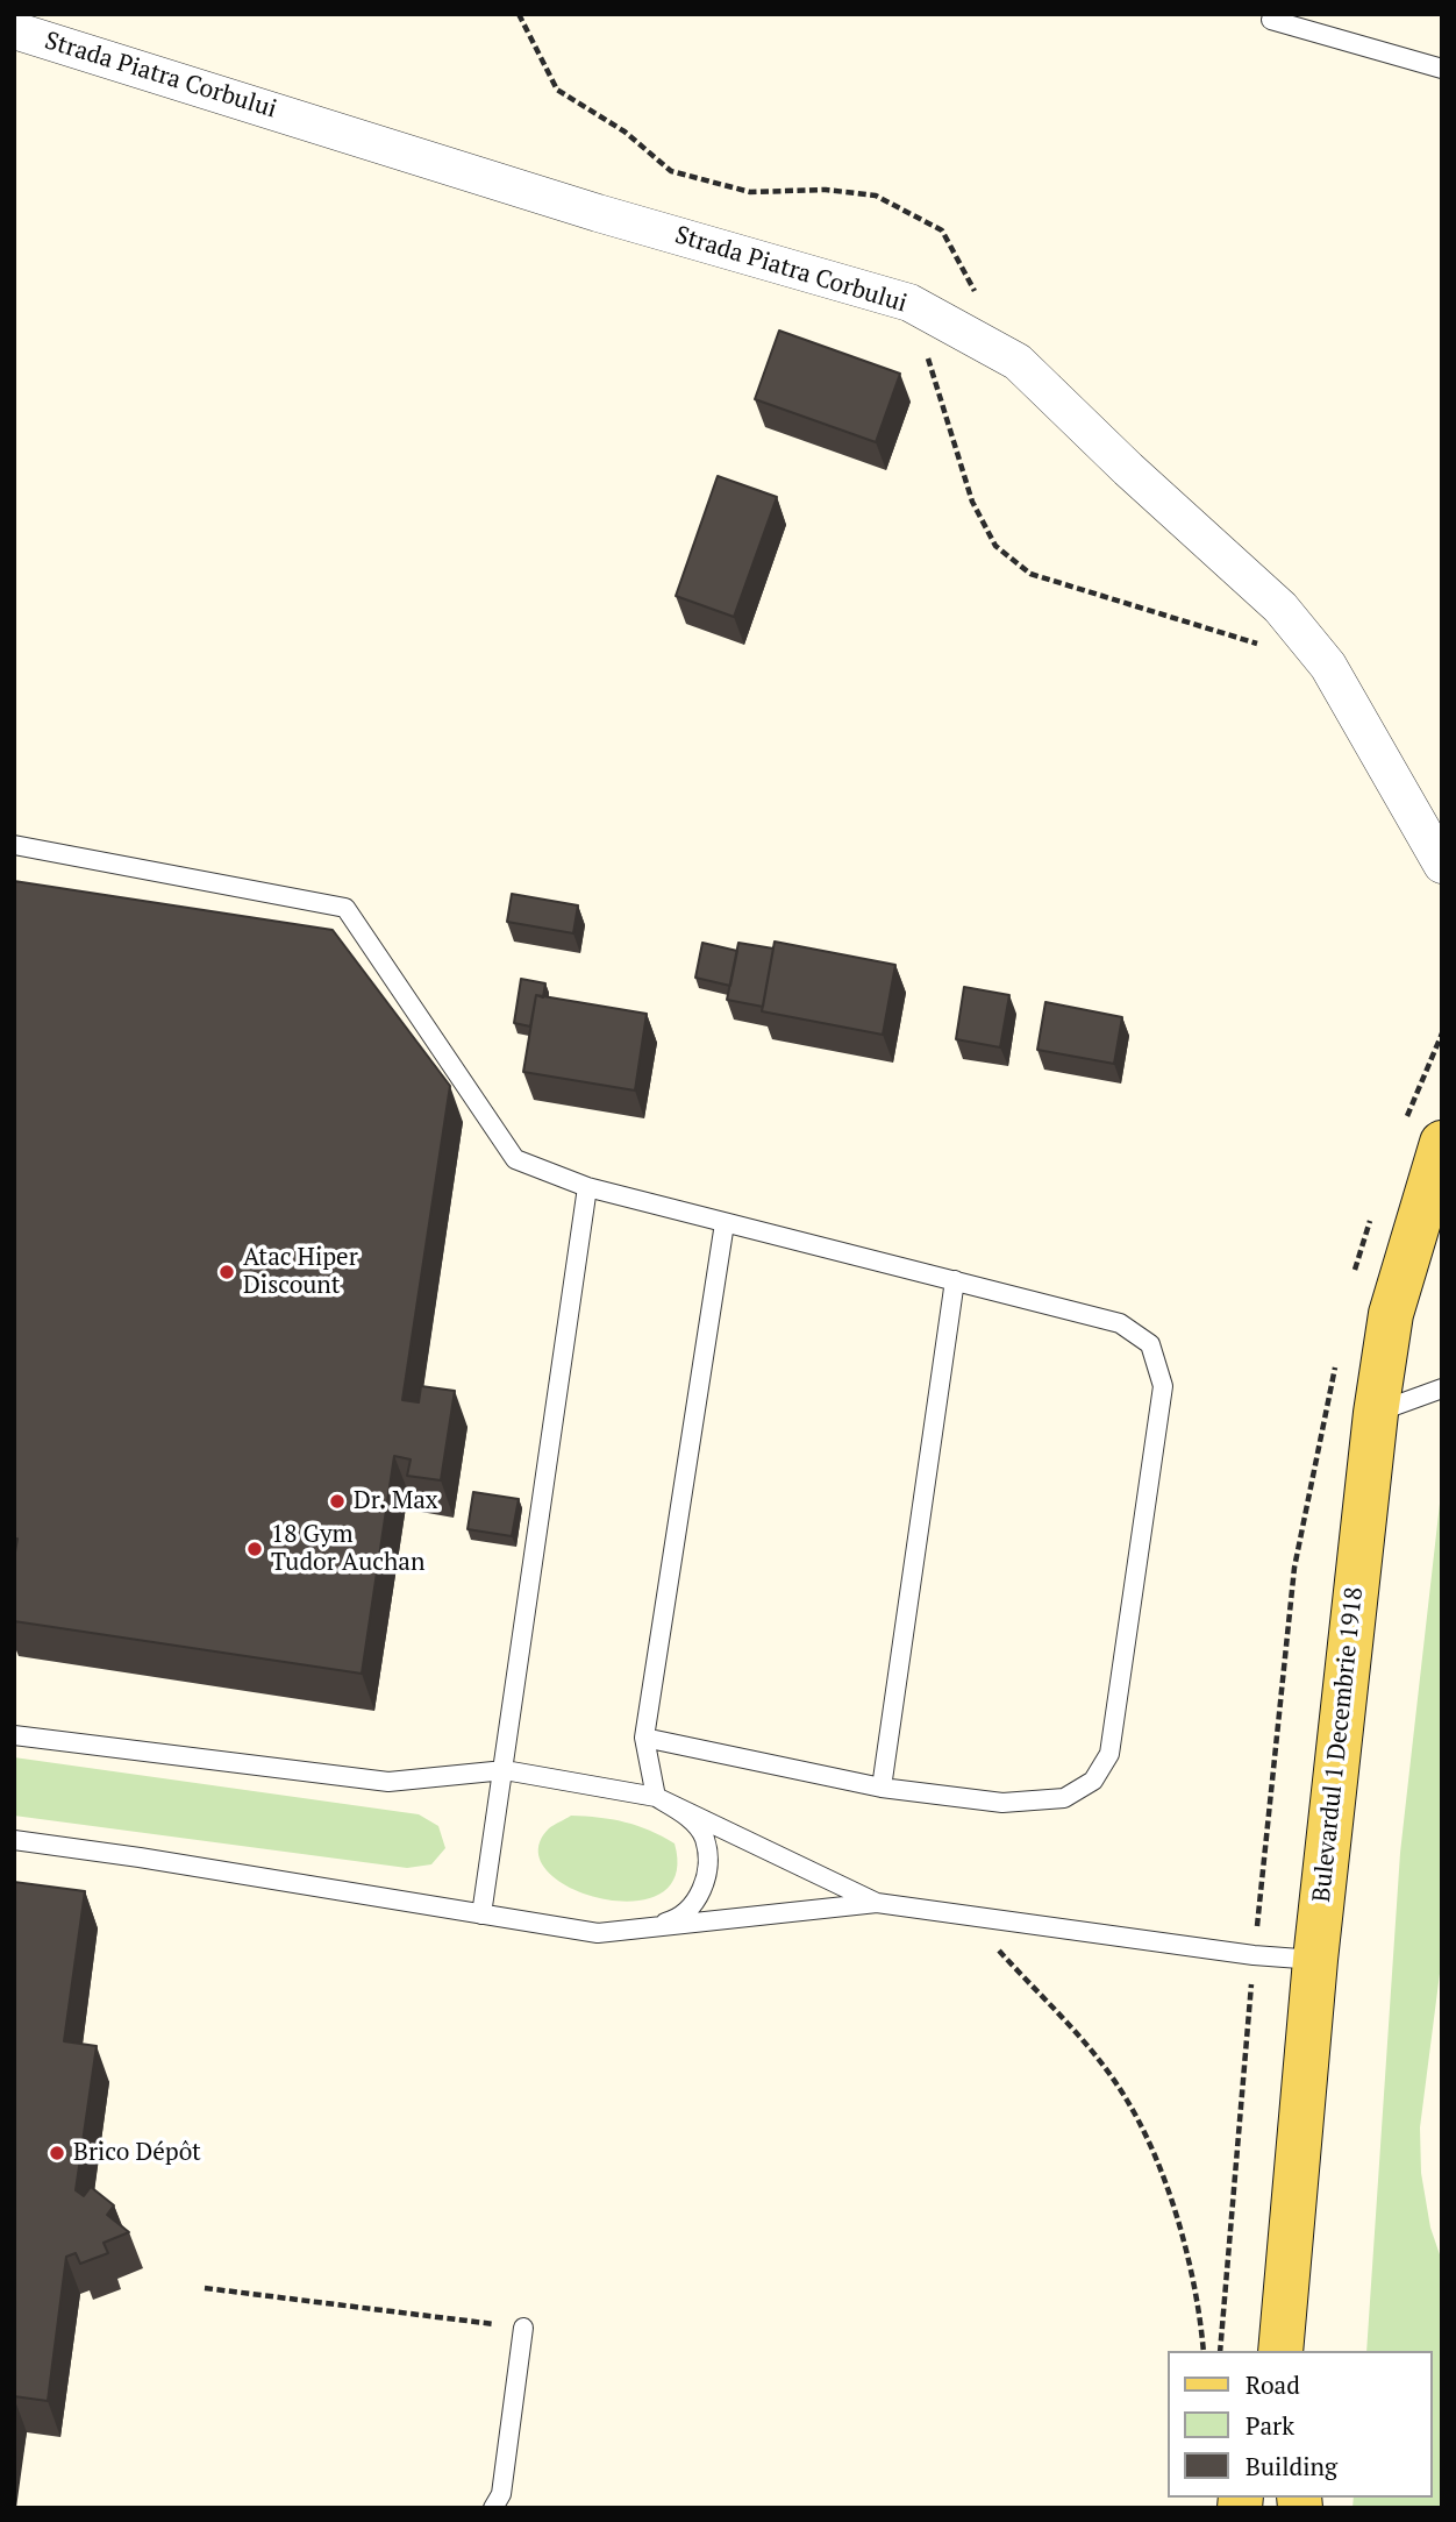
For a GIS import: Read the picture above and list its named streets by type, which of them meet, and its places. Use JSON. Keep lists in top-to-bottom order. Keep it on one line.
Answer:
{"streets":{"main road":["Bulevardul 1 Decembrie 1918"],"street":["Strada Piatra Corbului"]},"places":["Atac Hiper Discount","Dr. Max","18 Gym Tudor Auchan","Brico Dépôt"],"legend":["Road","Park","Building"]}
